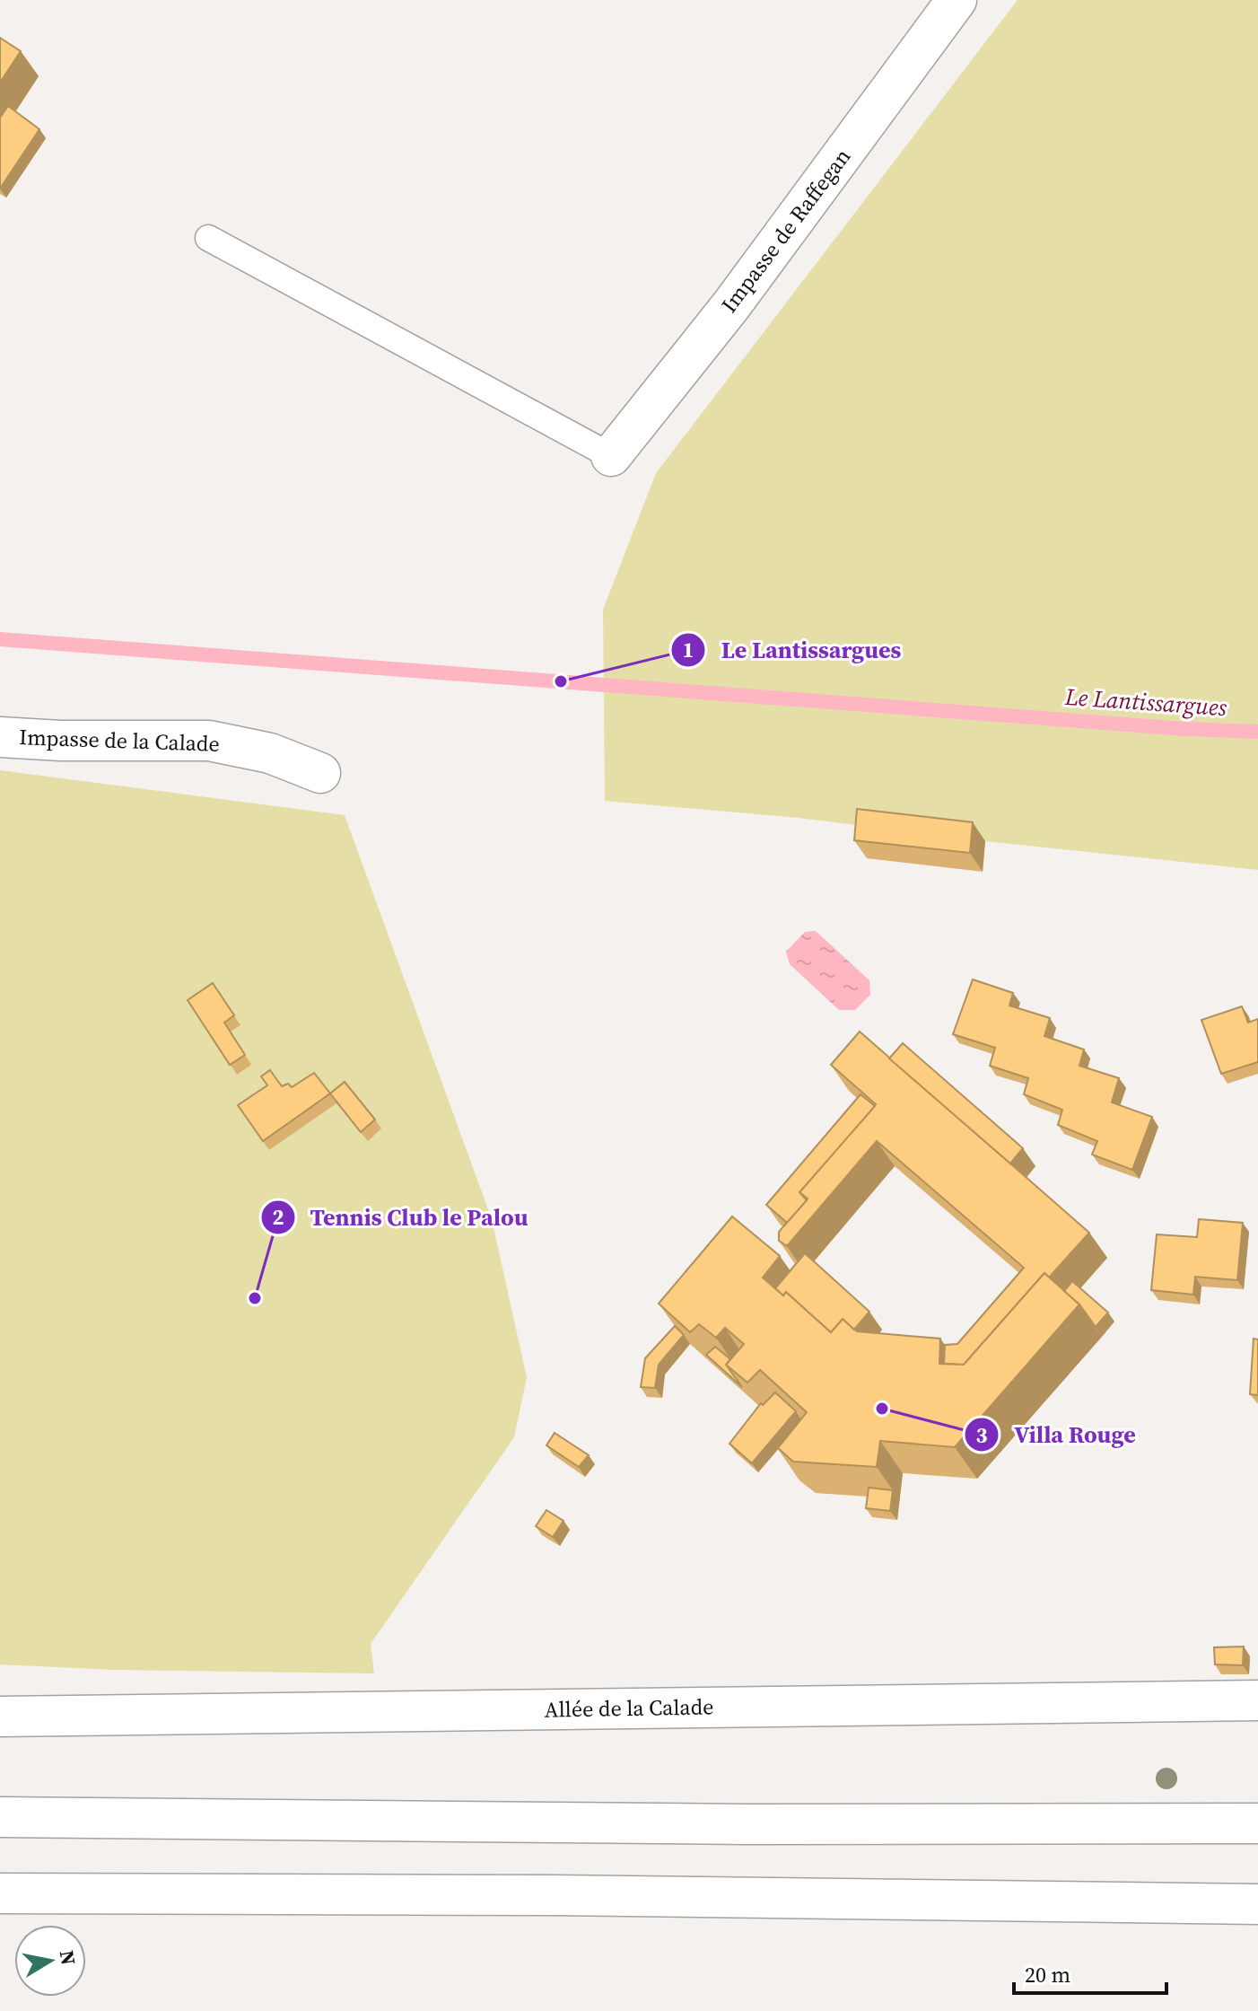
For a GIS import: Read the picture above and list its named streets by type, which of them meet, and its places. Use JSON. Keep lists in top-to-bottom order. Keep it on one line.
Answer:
{"streets":{"main road":["Impasse de Raffegan","Impasse de la Calade","Allée de la Calade"]},"water":["Le Lantissargues"],"places":["Le Lantissargues","Tennis Club le Palou","Villa Rouge"],"scale_bar":"20 m","north":"right"}
